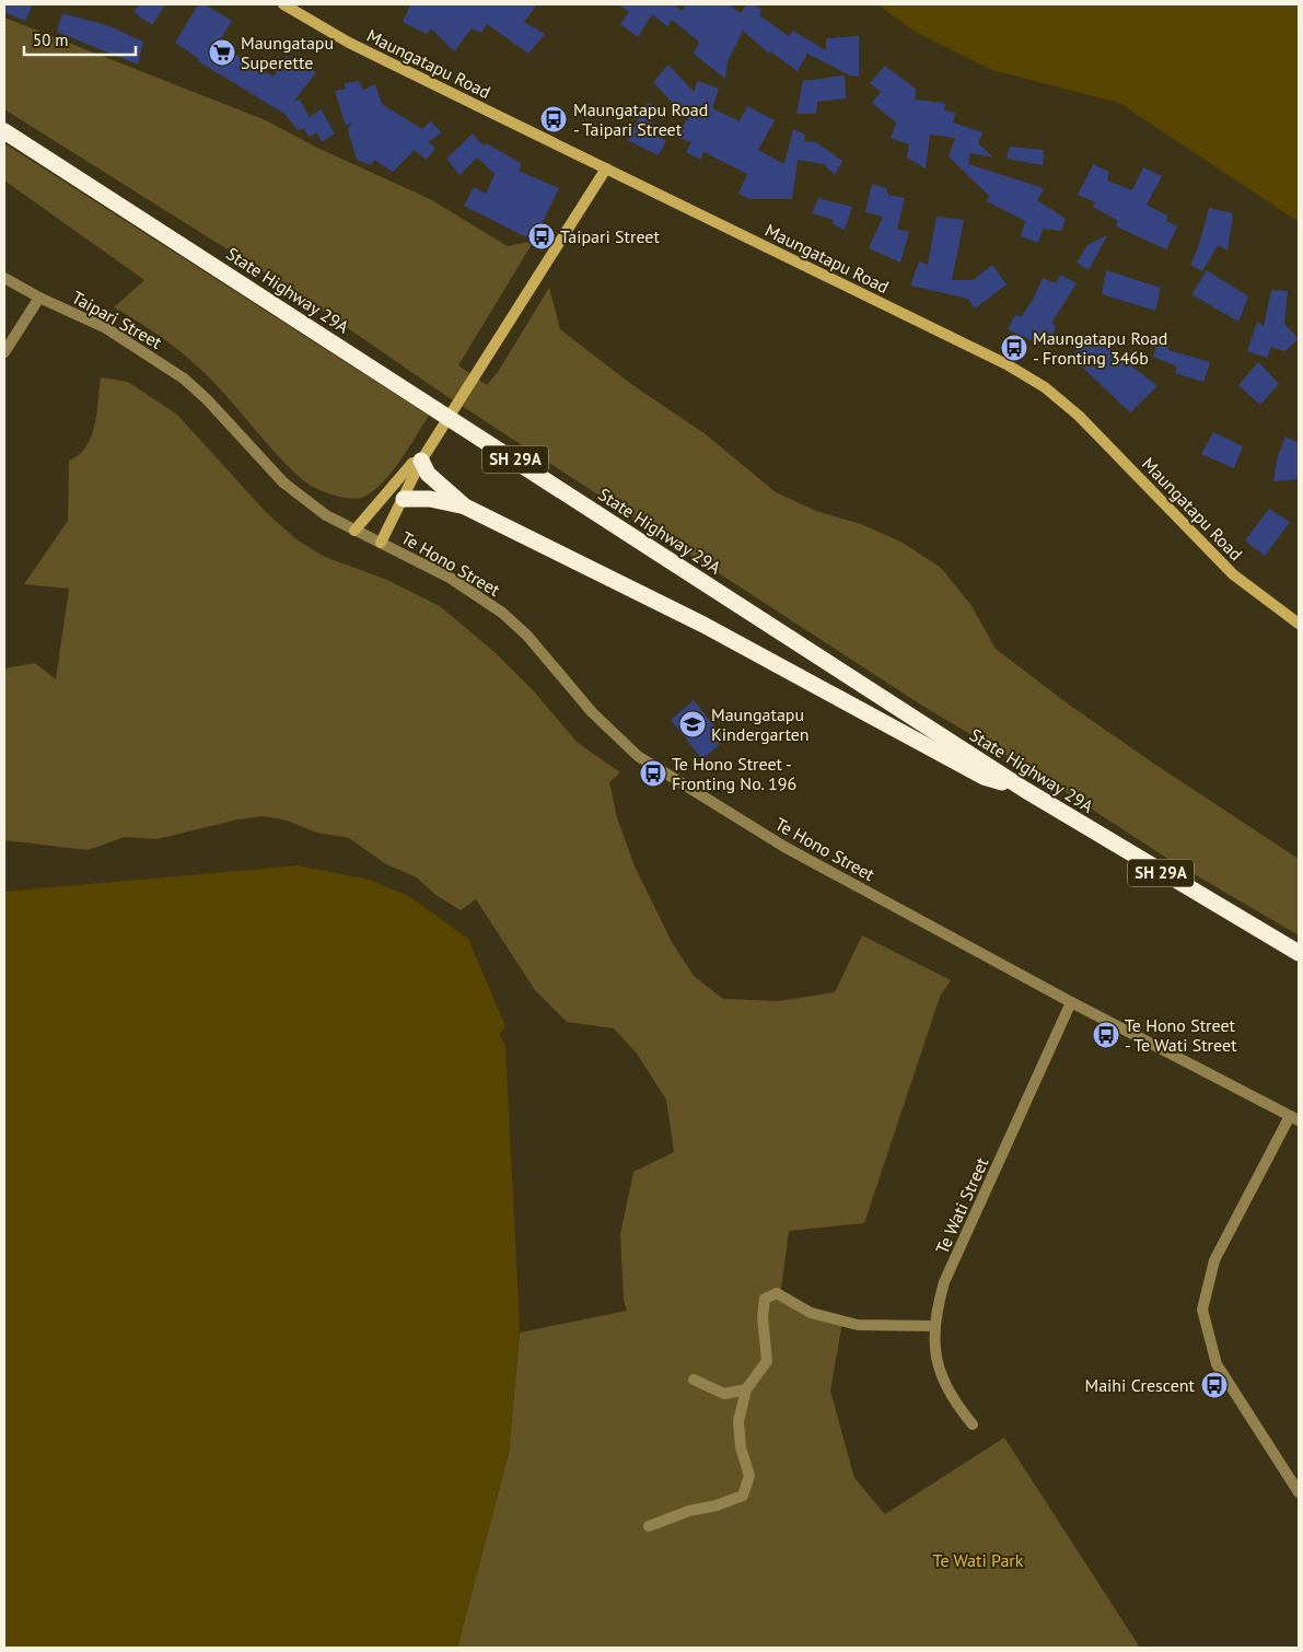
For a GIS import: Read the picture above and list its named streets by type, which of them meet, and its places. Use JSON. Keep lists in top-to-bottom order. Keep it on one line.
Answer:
{"streets":{"highway":["State Highway 29A","SH 29A"],"street":["Maungatapu Road","Taipari Street","Te Hono Street","Te Wati Street"]},"crossings":[["State Highway 29A","SH 29A"],["Taipari Street","Te Hono Street"],["Te Hono Street","Te Wati Street"]],"parks":["Te Wati Park"],"places":{"supermarket":["Maungatapu Superette"],"bus stop":["Maungatapu Road - Taipari Street","Taipari Street","Maungatapu Road - Fronting 346b","Te Hono Street - Fronting No. 196","Te Hono Street - Te Wati Street","Maihi Crescent"],"school or university":["Maungatapu Kindergarten"]},"scale_bar":"50 m"}
